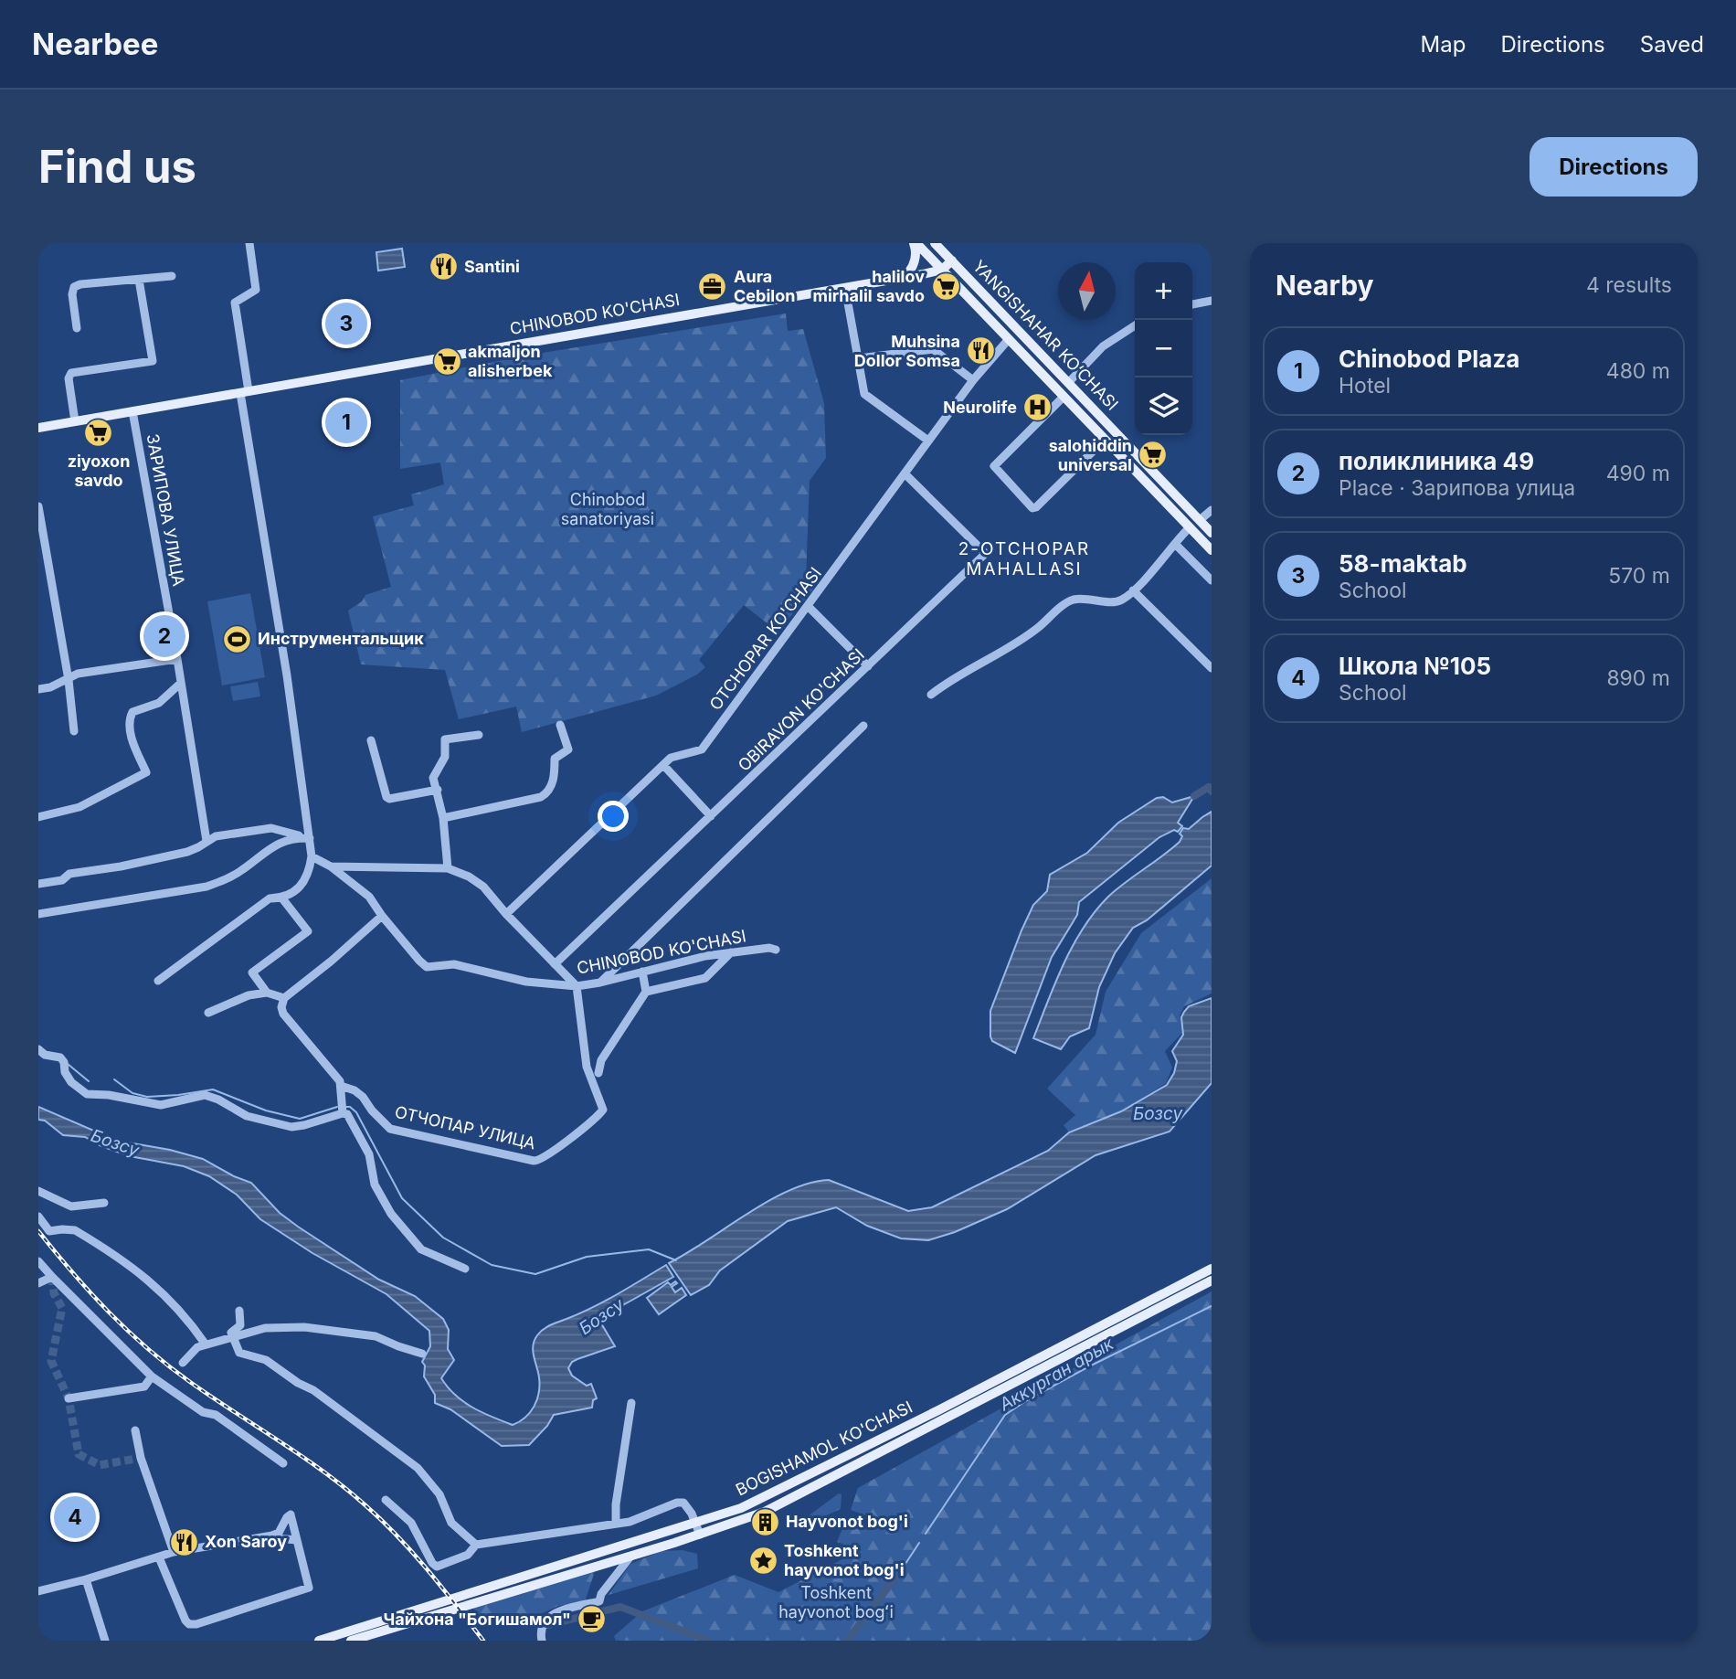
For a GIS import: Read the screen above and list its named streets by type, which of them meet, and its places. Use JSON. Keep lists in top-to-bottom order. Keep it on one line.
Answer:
{"streets":{"main road":["CHINOBOD KO'CHASI","YANGISHAHAR KO‘CHASI","BOGISHAMOL KO'CHASI"],"street":["ЗАРИПОВА УЛИЦА","OTCHOPAR KO'CHASI","OBIRAVON KO'CHASI","ОТЧОПАР УЛИЦА"]},"crossings":[["CHINOBOD KO'CHASI","YANGISHAHAR KO‘CHASI"],["CHINOBOD KO'CHASI","ЗАРИПОВА УЛИЦА"],["CHINOBOD KO'CHASI","ОТЧОПАР УЛИЦА"],["YANGISHAHAR KO‘CHASI","OTCHOPAR KO'CHASI"],["OTCHOPAR KO'CHASI","OBIRAVON KO'CHASI"]],"districts":["2-OTCHOPAR MAHALLASI"],"water":["Бозсу","Аккурган арык"],"parks":["Chinobod sanatoriyasi","Toshkent hayvonot bogʻi"],"places":{"restaurant":["Santini","Muhsina Dollor Somsa","Xon Saroy"],"office":["Aura Cebilon"],"supermarket":["halilov mirhalil savdo","akmaljon alisherbek","ziyoxon savdo","salohiddin universal"],"hospital":["Neurolife"],"sports":["Инструментальщик"],"building":["Hayvonot bog'i"],"place":["Toshkent hayvonot bog'i"],"cafe":["Чайхона \"Богишамол\""]},"north":"top","page":{"header":"Nearbee","nav":["Map","Directions","Saved"],"buttons":"Directions","title":"Find us","heading":["Nearby","4 results"],"map_buttons":["+","−"],"pins":["3","1","2","4"],"list":[{"mark":"1","name":"Chinobod Plaza","note":"Hotel","value":"480 m"},{"mark":"2","name":"поликлиника 49","note":"Place · Зарипова улица","value":"490 m"},{"mark":"3","name":"58-maktab","note":"School","value":"570 m"},{"mark":"4","name":"Школа №105","note":"School","value":"890 m"}]}}
